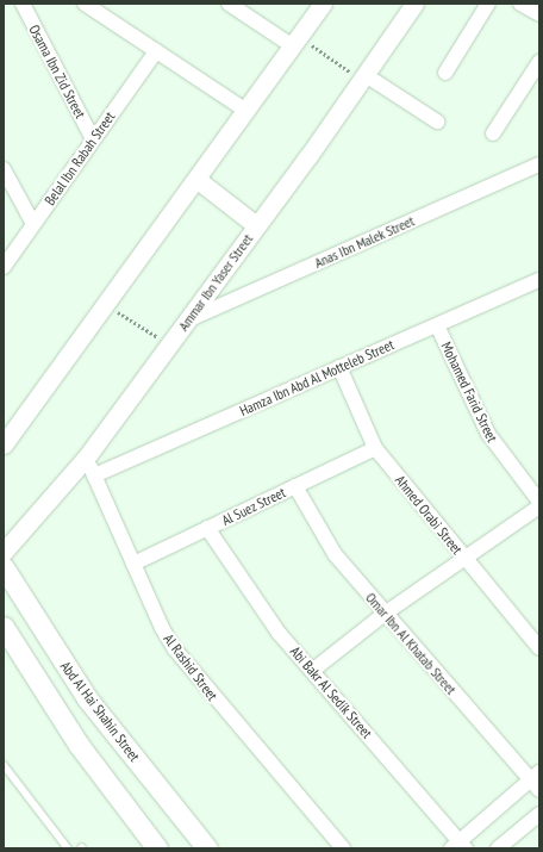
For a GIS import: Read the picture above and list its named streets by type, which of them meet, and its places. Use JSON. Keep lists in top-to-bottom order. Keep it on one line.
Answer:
{"streets":{"main road":["Abd Al Hai Shahin Street"],"street":["Osama Ibn Zid Street","Belal Ibn Rabah Street","Anas Ibn Malek Street","Ammar Ibn Yaser Street","Hamza Ibn Abd Al Motteleb Street","Mohamed Farid Street","Al Suez Street","Ahmed Orabi Street","Omar Ibn Al Khatab Street","Al Rashid Street","Abi Bakr Al Sedik Street"]},"crossings":[["Osama Ibn Zid Street","Belal Ibn Rabah Street"],["Anas Ibn Malek Street","Ammar Ibn Yaser Street"],["Ammar Ibn Yaser Street","Al Rashid Street"],["Hamza Ibn Abd Al Motteleb Street","Mohamed Farid Street"],["Hamza Ibn Abd Al Motteleb Street","Ahmed Orabi Street"],["Hamza Ibn Abd Al Motteleb Street","Al Rashid Street"],["Al Suez Street","Ahmed Orabi Street"],["Al Suez Street","Omar Ibn Al Khatab Street"],["Al Suez Street","Al Rashid Street"],["Al Suez Street","Abi Bakr Al Sedik Street"]]}
